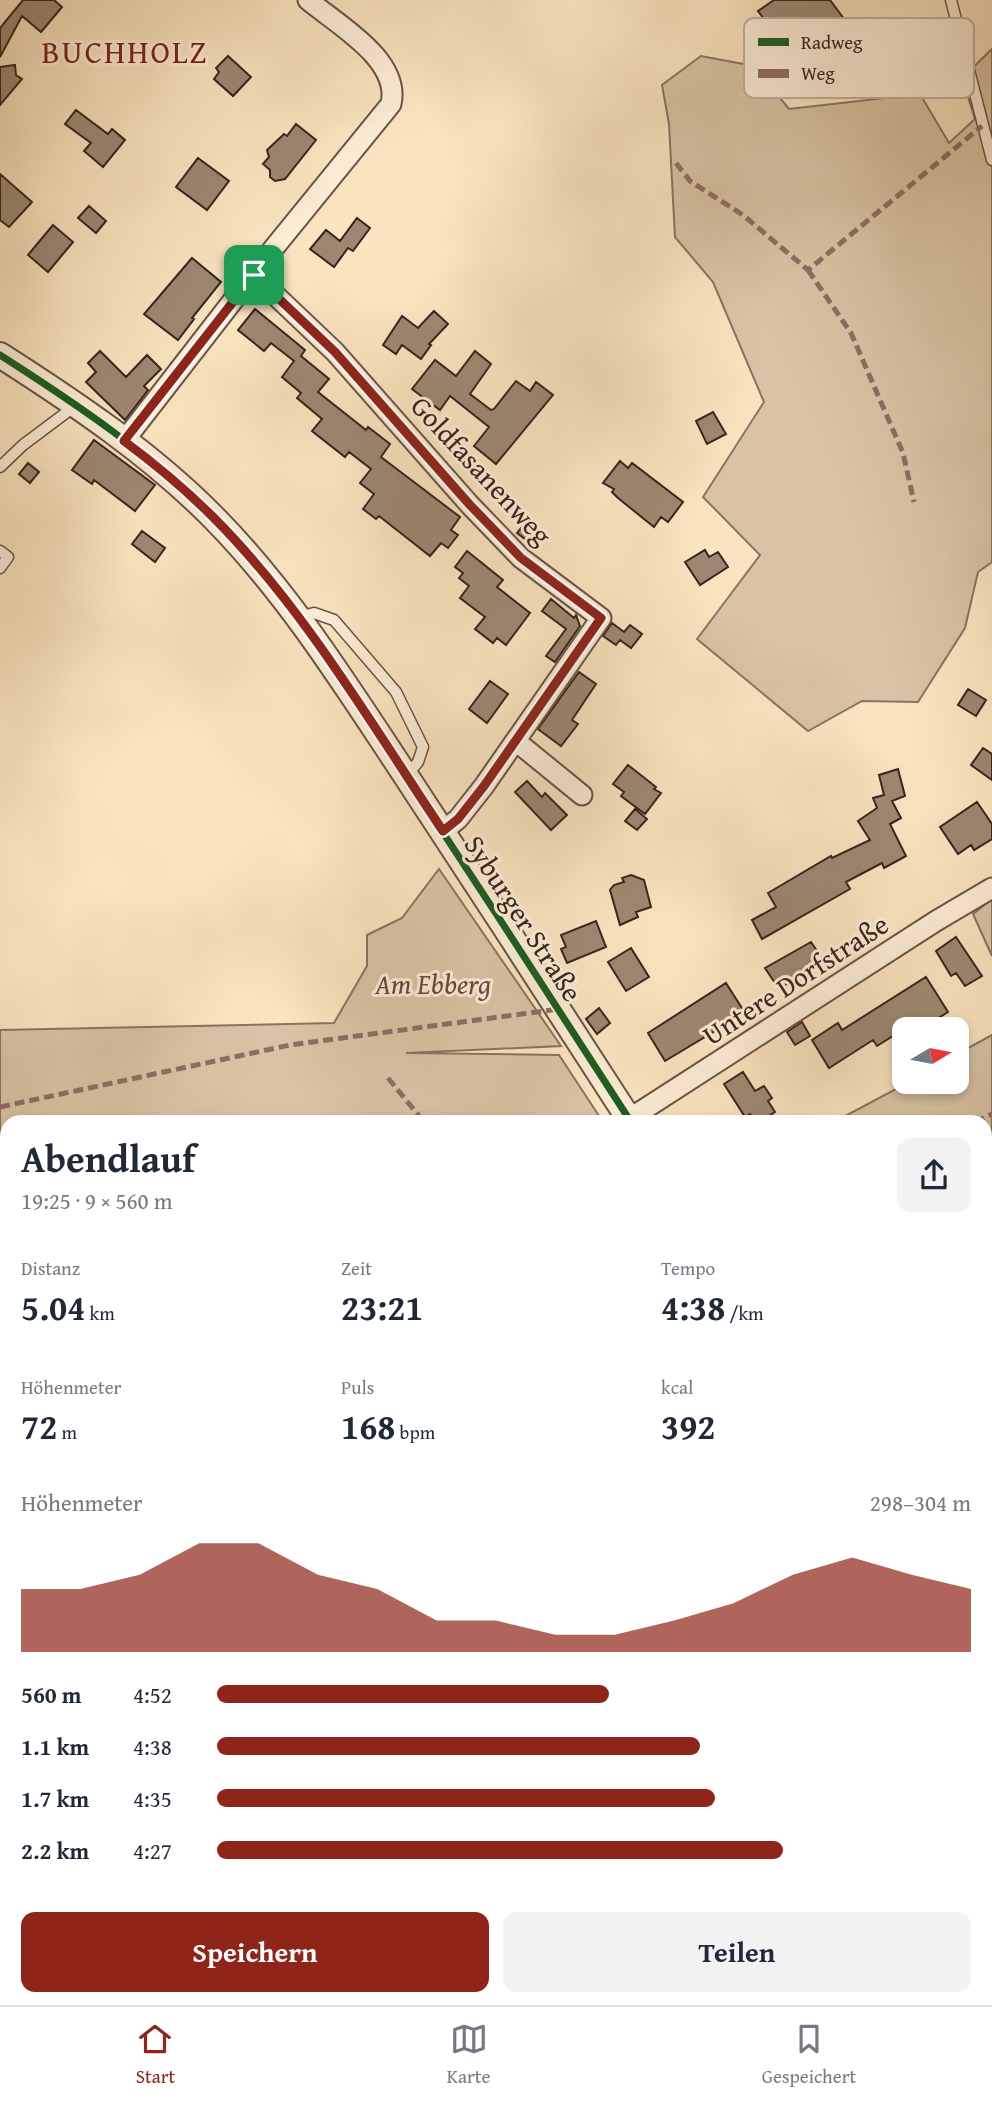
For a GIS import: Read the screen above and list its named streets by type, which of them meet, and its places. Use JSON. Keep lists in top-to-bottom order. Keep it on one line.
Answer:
{"streets":{"street":["Goldfasanenweg","Syburger Straße","Untere Dorfstraße"]},"crossings":[["Goldfasanenweg","Syburger Straße"]],"districts":["BUCHHOLZ"],"parks":["Am Ebberg"],"legend":["Radweg","Weg"],"north":"right","page":{"heading":["Abendlauf","19:25 · 9 × 560 m"],"stats":[["Distanz","5.04 km"],["Zeit","23:21"],["Tempo","4:38 /km"],["Höhenmeter","72 m"],["Puls","168 bpm"],["kcal","392"]],"chart":["Höhenmeter","298–304 m"],"list":[{"name":"560 m","note":"4:52"},{"name":"1.1 km","note":"4:38"},{"name":"1.7 km","note":"4:35"},{"name":"2.2 km","note":"4:27"}],"buttons":["Speichern","Teilen"],"tabs":["Start","Karte","Gespeichert"]}}
